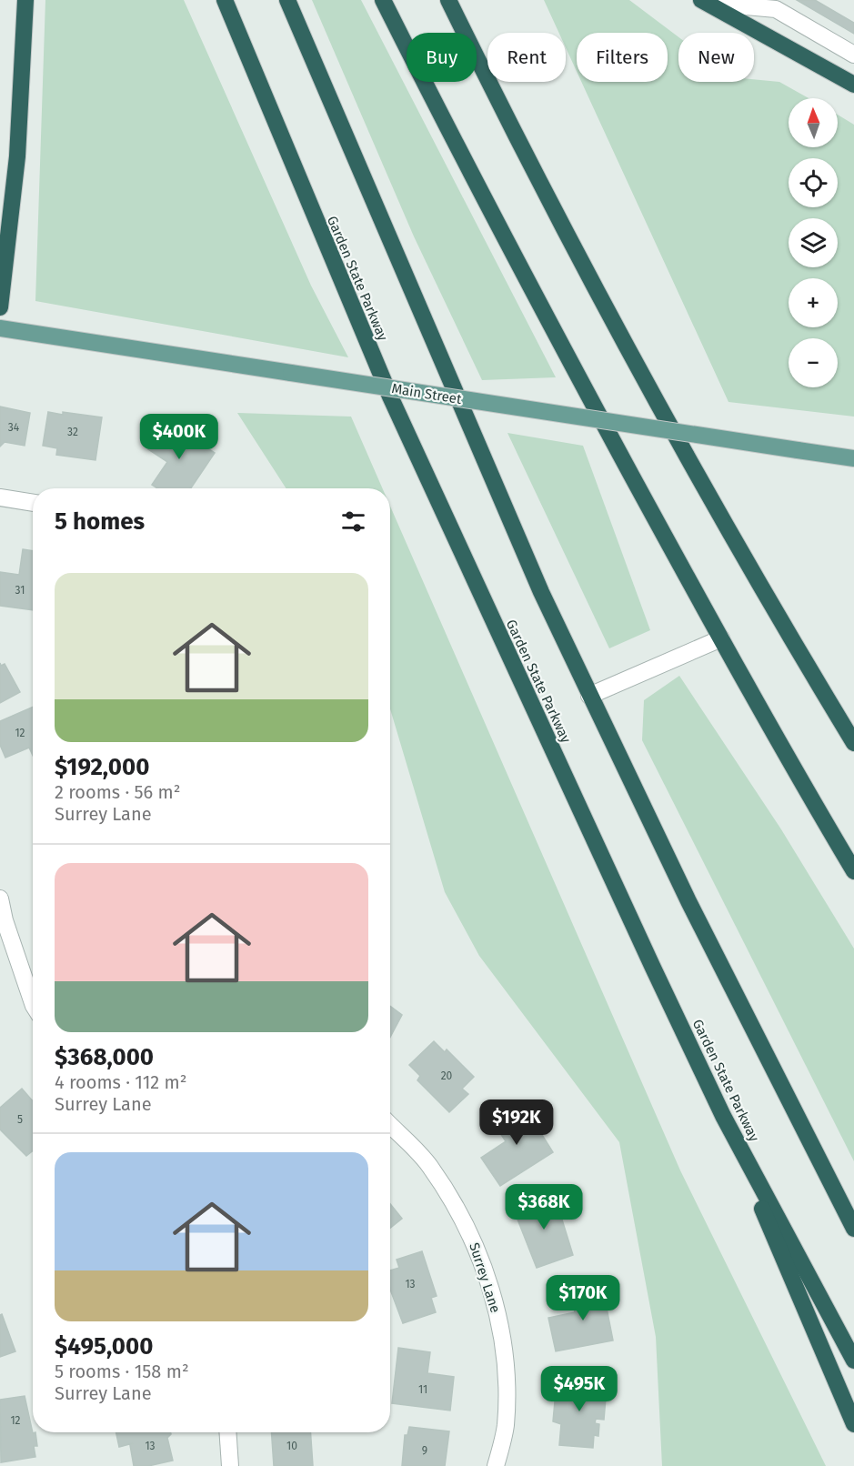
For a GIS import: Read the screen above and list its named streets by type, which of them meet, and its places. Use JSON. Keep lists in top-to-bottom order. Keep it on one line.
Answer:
{"streets":{"highway":["Garden State Parkway"],"main road":["Main Street"],"street":["Surrey Lane"]},"house_numbers":["34","32","31","12","20","5","13","11","12","13","10","9"],"north":"top","page":{"chip":["Buy","Rent","Filters","New"],"map_buttons":["+","−"],"price":["$400K","$192K","$368K","$170K","$495K"],"heading":"5 homes","list":[{"name":"$192,000","note":"2 rooms · 56 m² · Surrey Lane"},{"name":"$368,000","note":"4 rooms · 112 m² · Surrey Lane"},{"name":"$495,000","note":"5 rooms · 158 m² · Surrey Lane"}]}}
